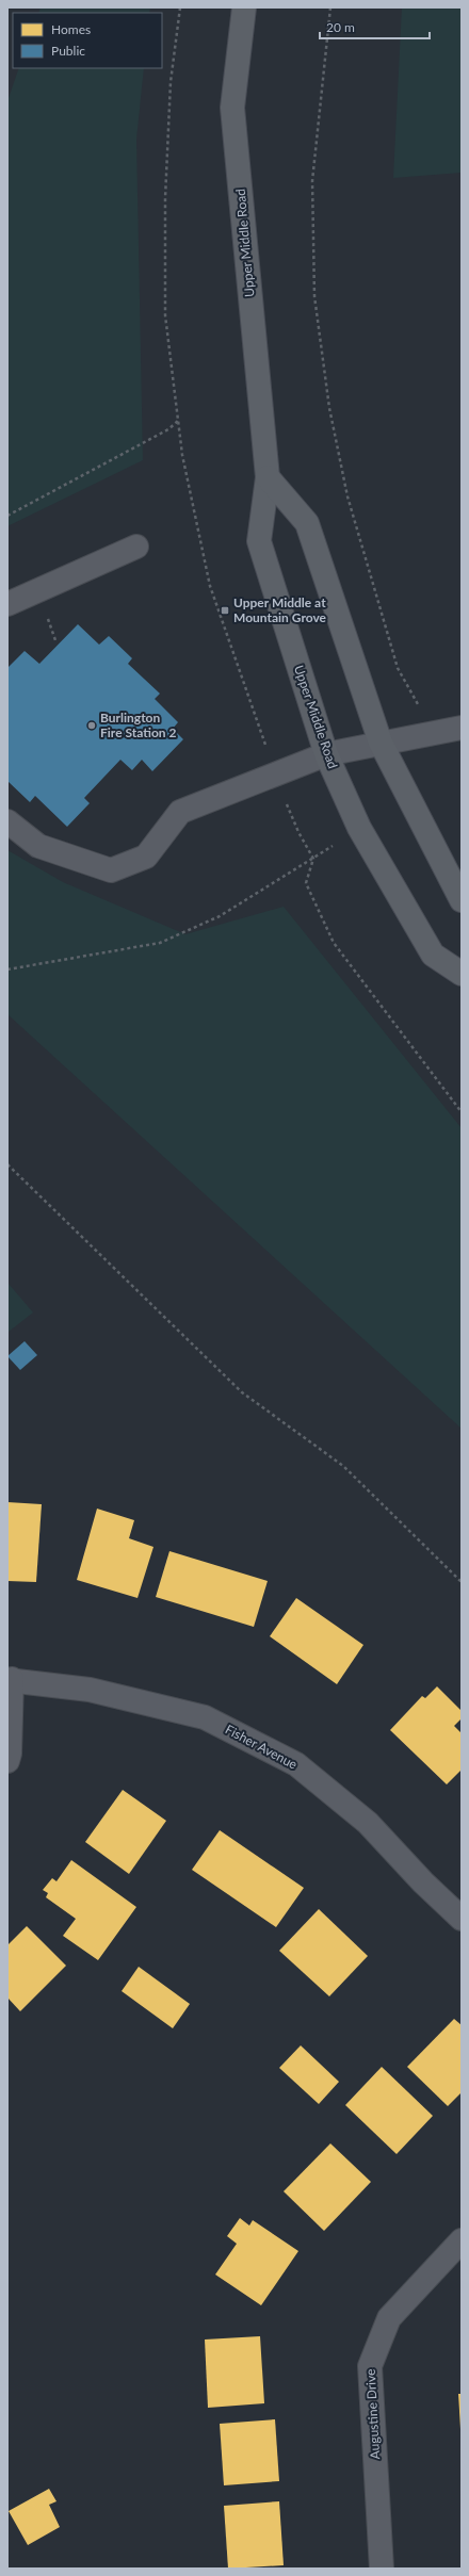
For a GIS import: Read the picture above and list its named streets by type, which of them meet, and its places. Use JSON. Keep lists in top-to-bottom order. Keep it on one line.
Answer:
{"streets":{"main road":["Upper Middle Road"],"street":["Fisher Avenue","Augustine Drive"]},"places":{"transit":["Upper Middle at Mountain Grove"],"other":["Burlington Fire Station 2"]},"legend":["Homes","Public"],"scale_bar":"20 m"}
